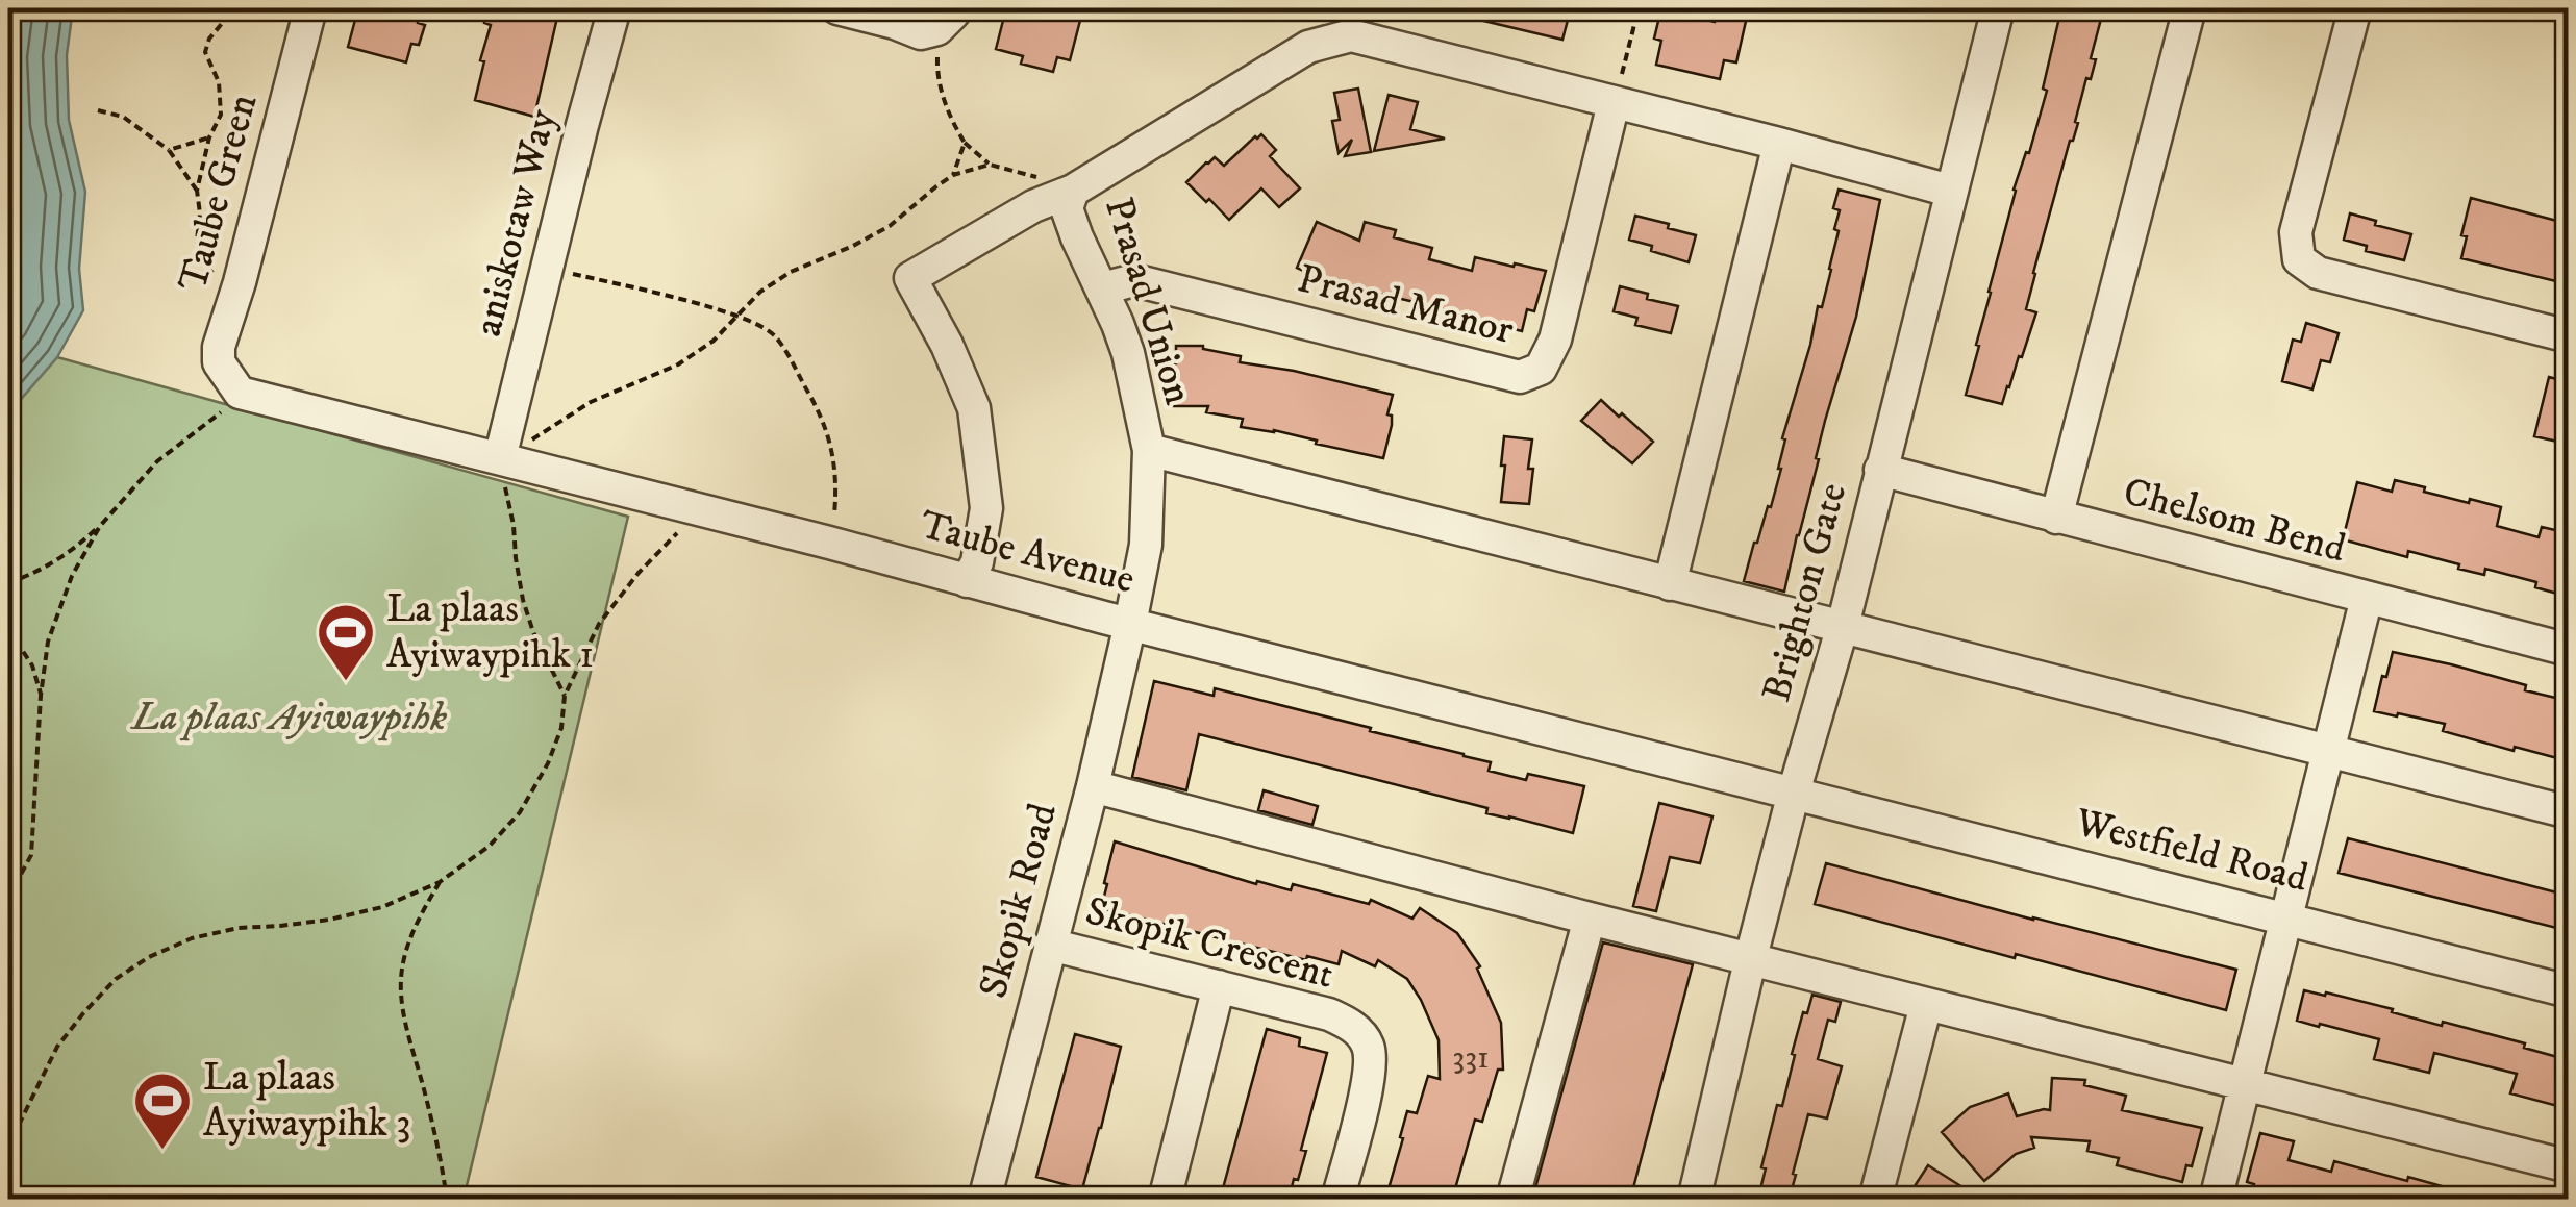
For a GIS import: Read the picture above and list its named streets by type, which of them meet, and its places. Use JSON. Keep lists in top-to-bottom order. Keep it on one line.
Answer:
{"streets":{"street":["Taube Green","aniskotaw Way","Prasad Union","Prasad Manor","Chelsom Bend","Taube Avenue","Brighton Gate","Westfield Road","Skopik Road","Skopik Crescent"]},"crossings":[["Taube Green","Taube Avenue"],["aniskotaw Way","Taube Avenue"],["Prasad Union","Prasad Manor"],["Prasad Union","Taube Avenue"],["Prasad Union","Brighton Gate"],["Prasad Union","Skopik Road"],["Chelsom Bend","Brighton Gate"],["Taube Avenue","Brighton Gate"],["Taube Avenue","Westfield Road"],["Taube Avenue","Skopik Road"],["Brighton Gate","Westfield Road"],["Skopik Road","Skopik Crescent"]],"parks":["La plaas Ayiwaypihk"],"places":{"sports":["La plaas Ayiwaypihk 1","La plaas Ayiwaypihk 3"]},"house_numbers":["331"]}
